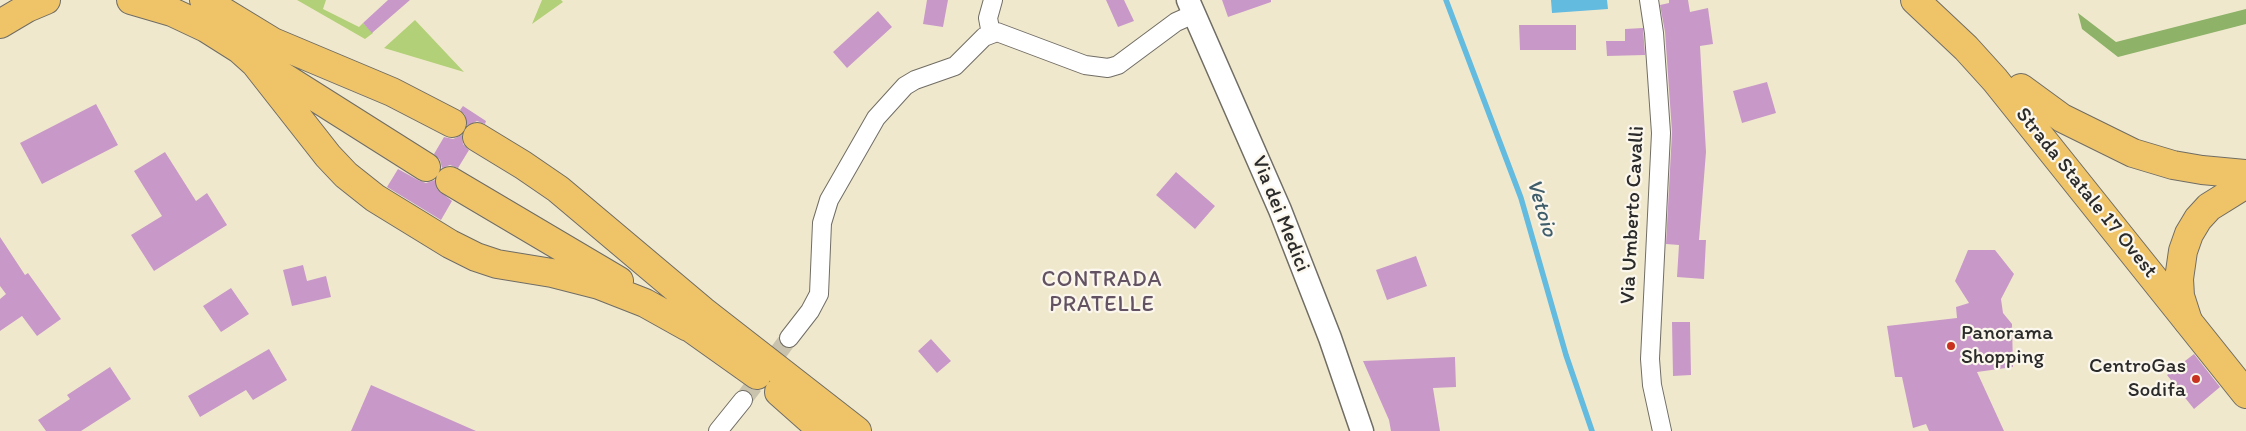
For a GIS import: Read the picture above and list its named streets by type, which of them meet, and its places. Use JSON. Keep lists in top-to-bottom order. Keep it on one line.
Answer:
{"streets":{"main road":["Strada Statale 17 Ovest"],"street":["Via dei Medici","Via Umberto Cavalli"]},"districts":["CONTRADA PRATELLE"],"water":["Vetoio"],"places":["Panorama Shopping","CentroGas Sodifa"]}
